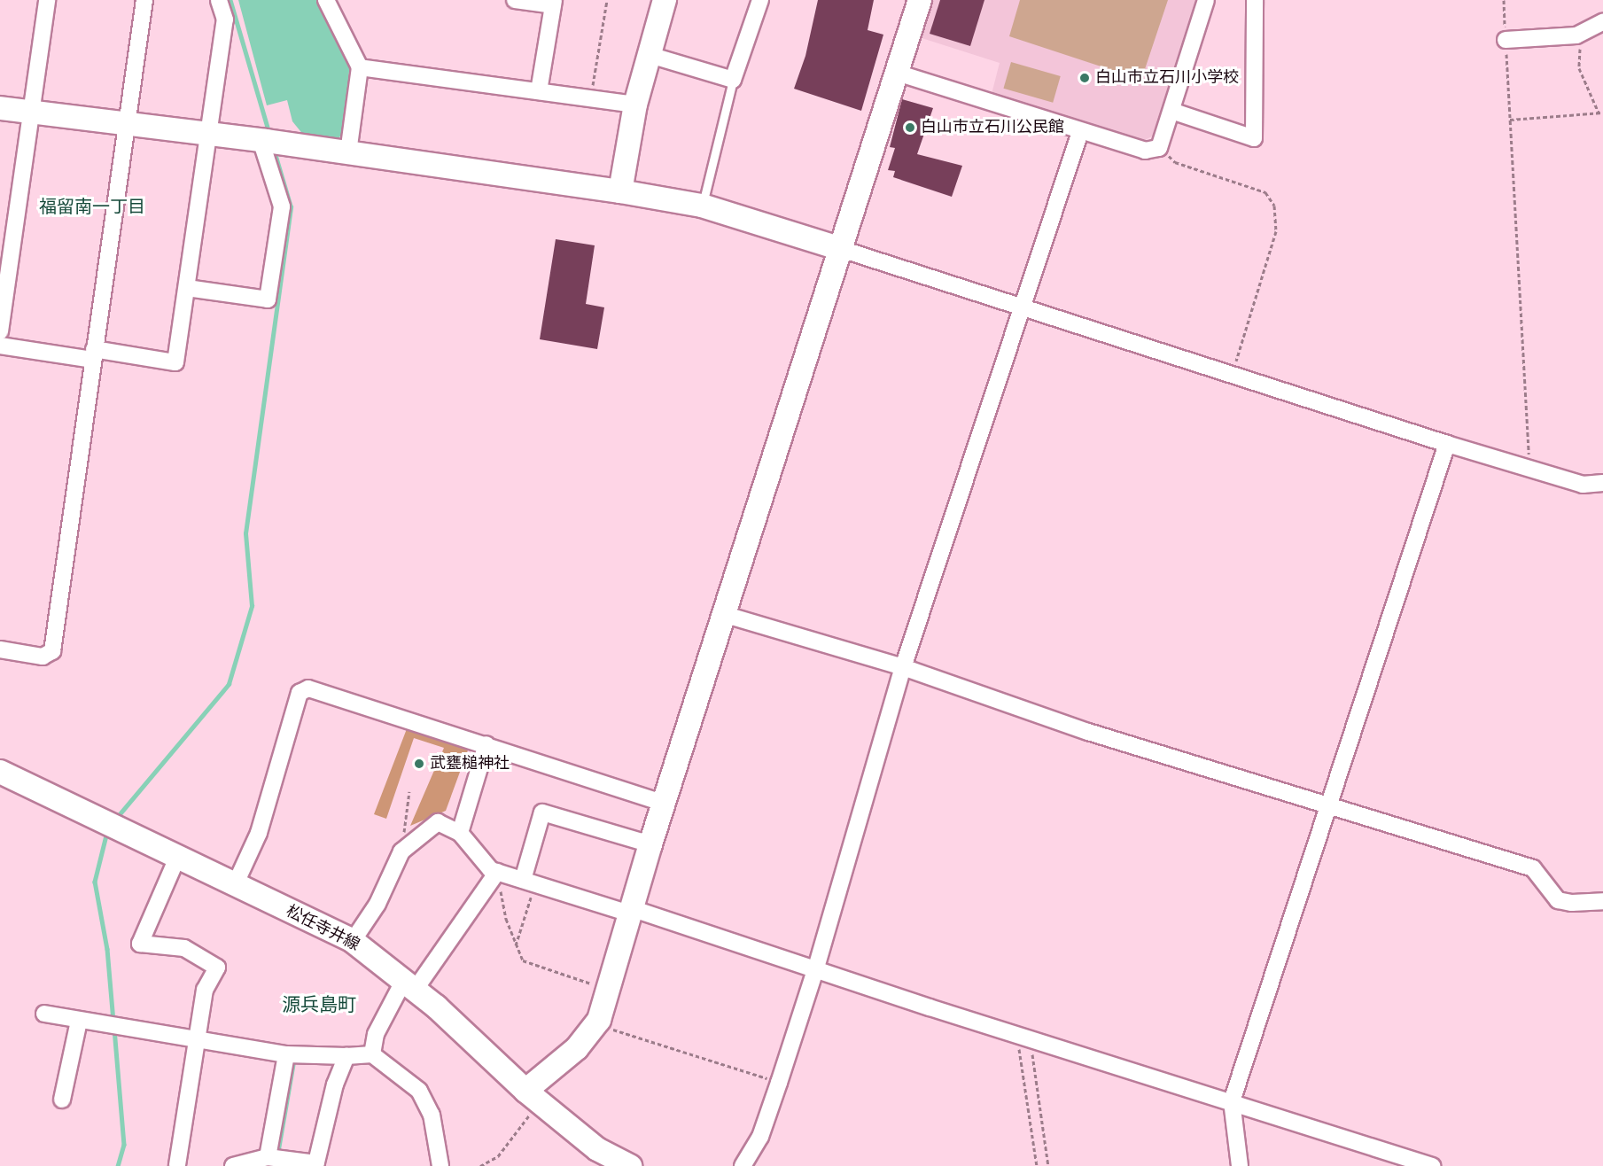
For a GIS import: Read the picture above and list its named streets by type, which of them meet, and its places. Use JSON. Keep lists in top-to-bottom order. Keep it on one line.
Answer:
{"streets":{"street":["松任寺井線"]},"districts":["福留南一丁目","源兵島町"],"places":["白山市立石川小学校","白山市立石川公民館","武甕槌神社"]}
